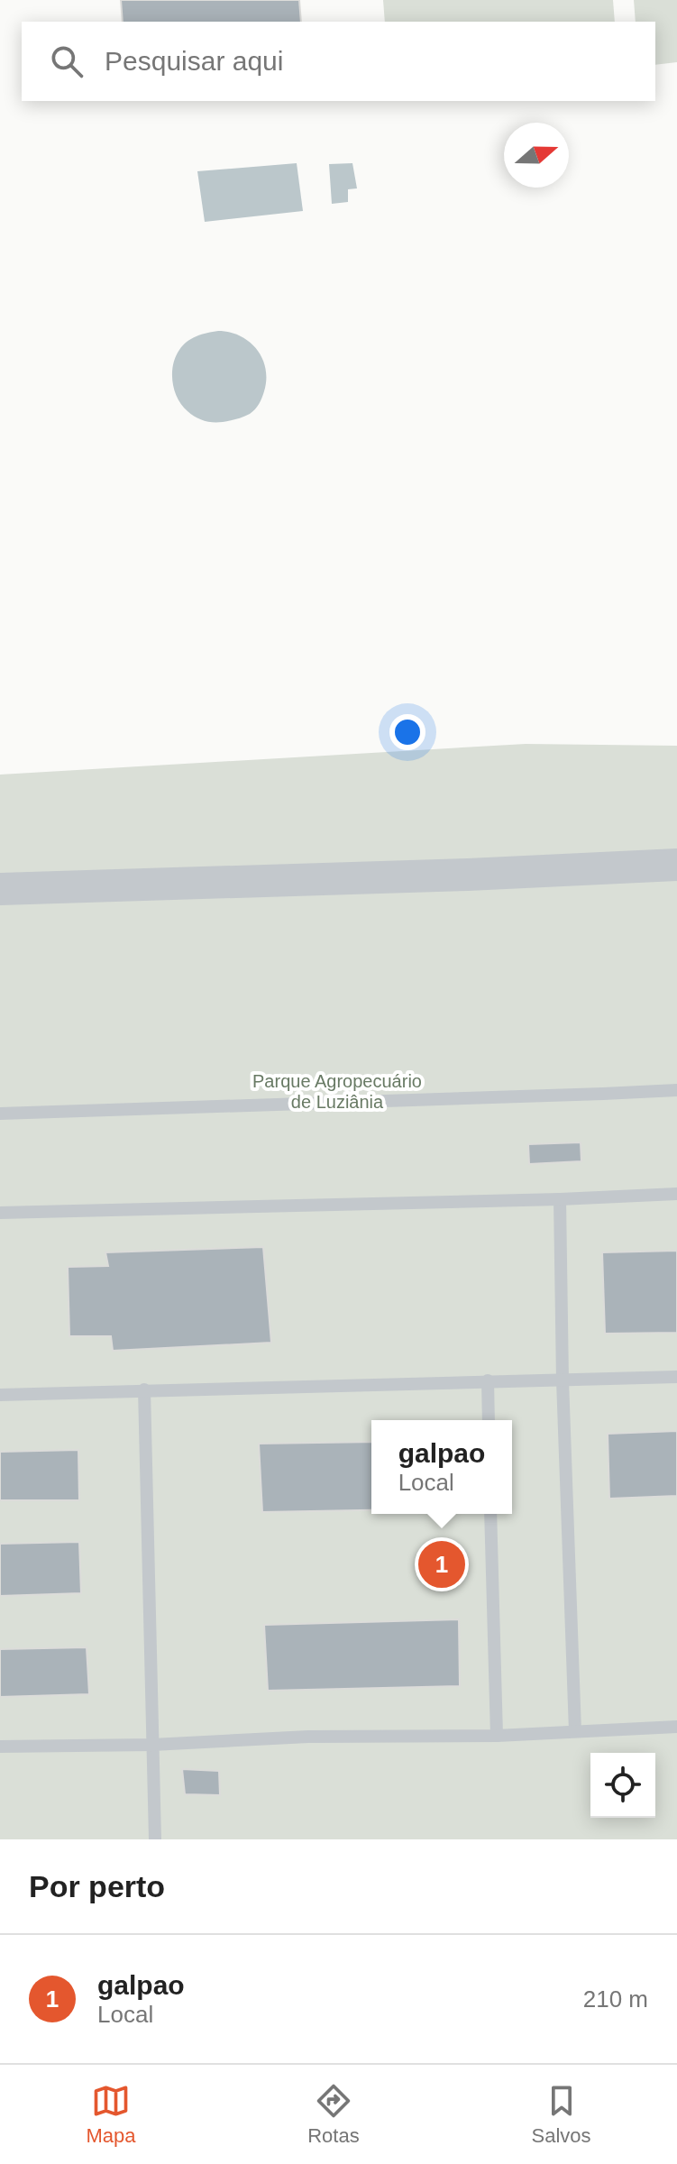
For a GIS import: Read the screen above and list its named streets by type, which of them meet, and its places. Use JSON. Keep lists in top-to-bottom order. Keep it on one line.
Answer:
{"parks":["Parque Agropecuário de Luziânia"],"north":"right","page":{"search":"Pesquisar aqui","popup":["galpao","Local"],"pins":"1","heading":"Por perto","list":[{"mark":"1","name":"galpao","note":"Local","value":"210 m"}],"nav":["Mapa","Rotas","Salvos"]}}
